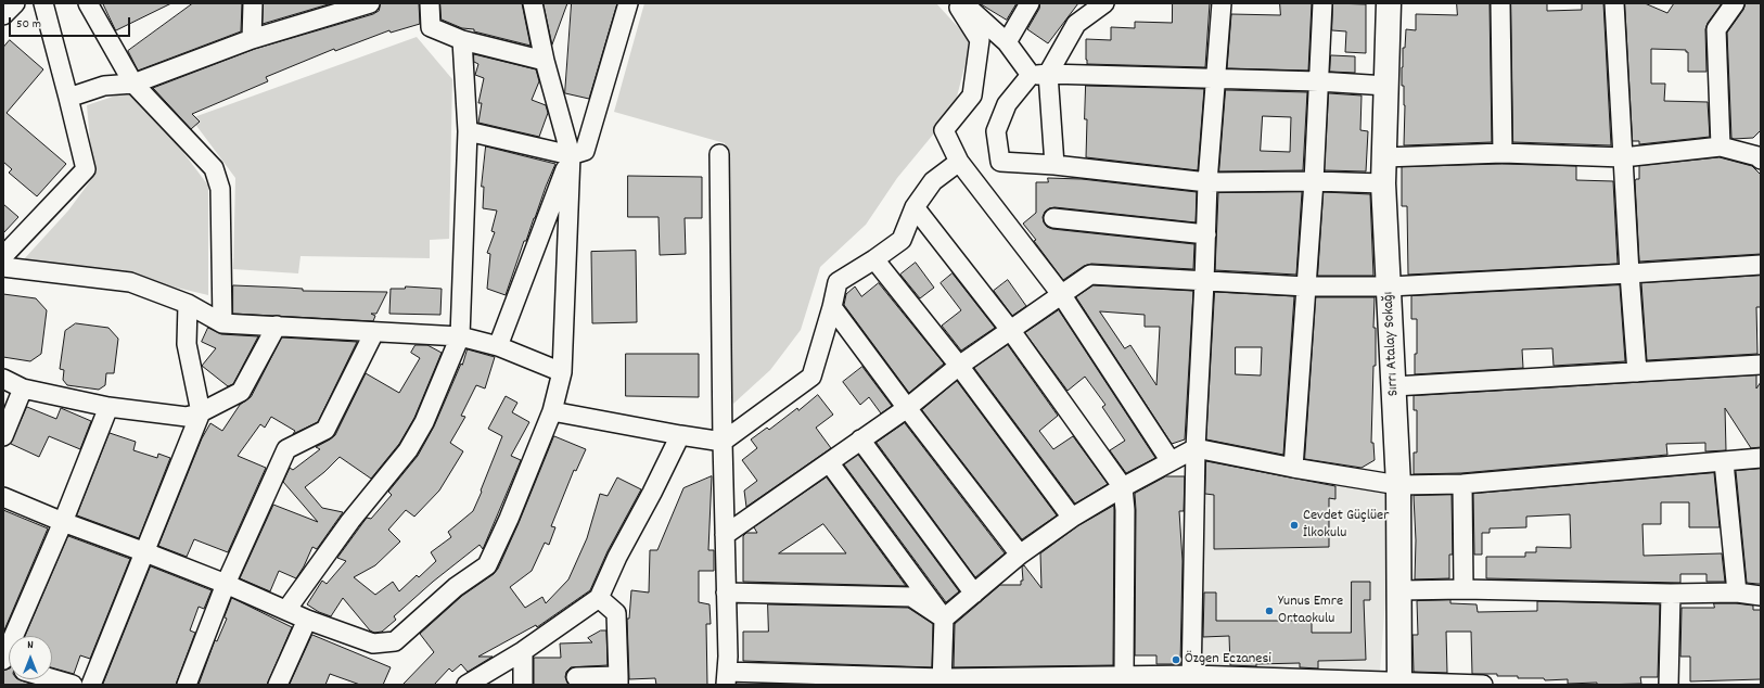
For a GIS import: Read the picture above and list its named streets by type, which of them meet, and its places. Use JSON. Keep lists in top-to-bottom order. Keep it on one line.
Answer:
{"streets":{"main road":["Sırrı Atalay Sokağı"]},"places":["Cevdet Güçlüer İlkokulu","Yunus Emre Ortaokulu","Özgen Eczanesi"],"scale_bar":"50 m","north":"top"}
